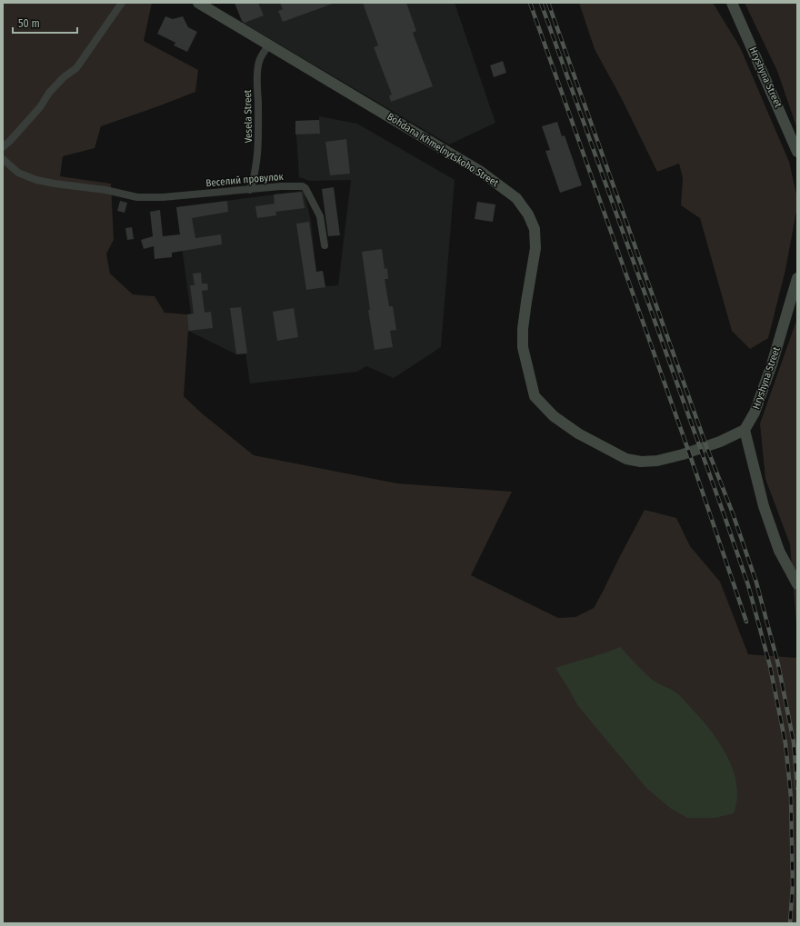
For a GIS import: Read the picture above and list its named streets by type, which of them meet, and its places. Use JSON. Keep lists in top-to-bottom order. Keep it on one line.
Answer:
{"streets":{"street":["Hryshyna Street","Vesela Street","Bohdana Khmelnytskoho Street","Веселий провулок"]},"crossings":[["Hryshyna Street","Bohdana Khmelnytskoho Street"],["Vesela Street","Bohdana Khmelnytskoho Street"],["Vesela Street","Веселий провулок"]],"scale_bar":"50 m"}
